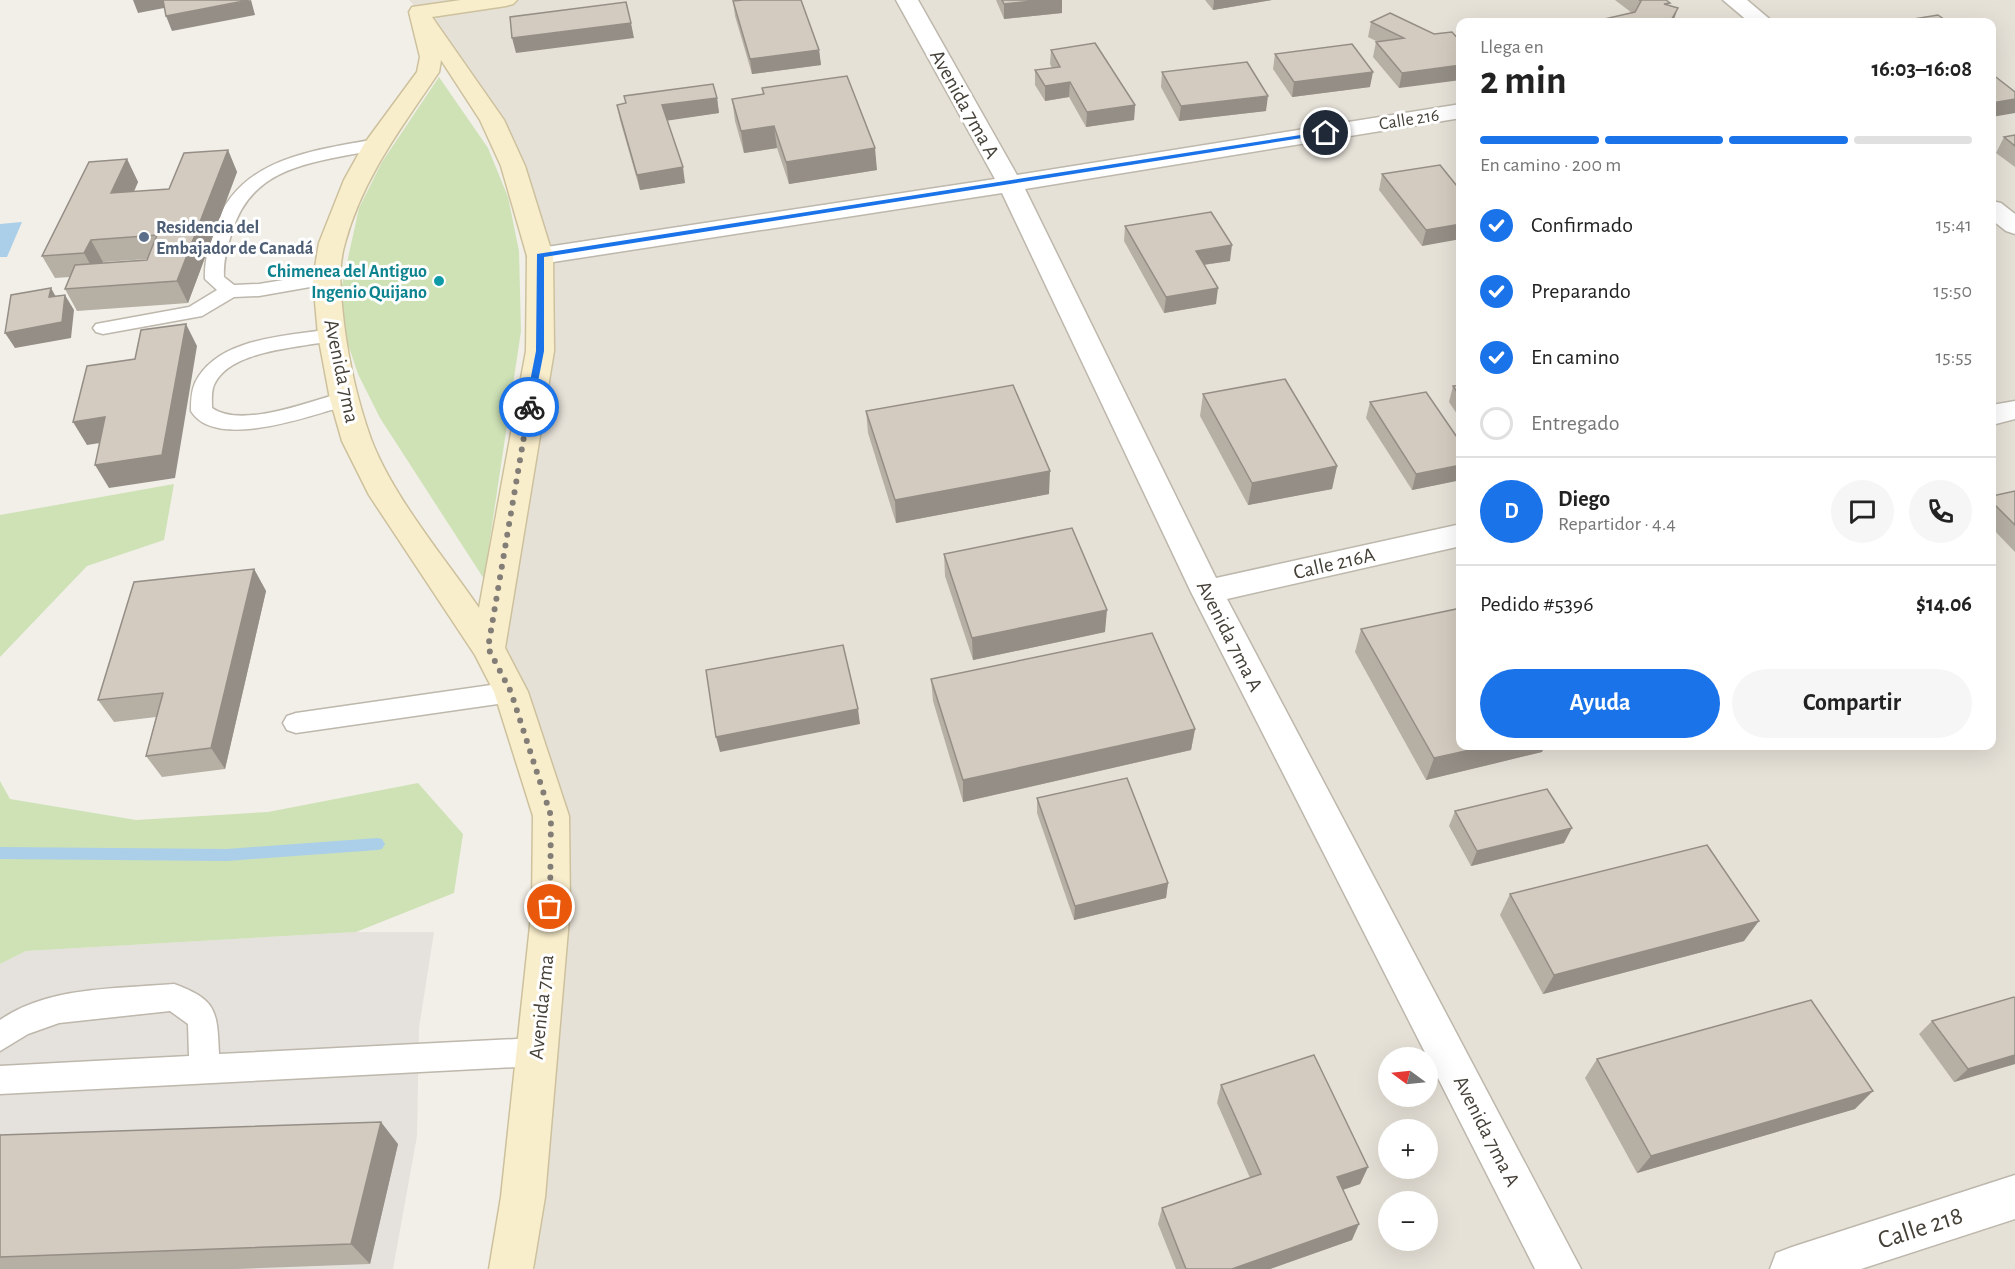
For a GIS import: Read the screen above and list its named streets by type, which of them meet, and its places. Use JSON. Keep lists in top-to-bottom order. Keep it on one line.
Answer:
{"streets":{"main road":["Avenida 7ma"],"street":["Avenida 7ma A","Calle 216","Calle 216A","Calle 218"]},"crossings":[["Avenida 7ma A","Calle 216"],["Avenida 7ma A","Calle 216A"]],"places":["Residencia del Embajador de Canadá","Chimenea del Antiguo Ingenio Quijano"],"north":"left","page":{"heading":["2 min","Llega en","16:03–16:08"],"panel":["Diego","Repartidor · 4.4","Pedido #5396","$14.06"],"bar":"En camino · 200 m","list":[["Confirmado","15:41"],["Preparando","15:50"],["En camino","15:55"],"Entregado"],"round":"D","buttons":["Ayuda","Compartir"],"map_buttons":["+","−"]}}
